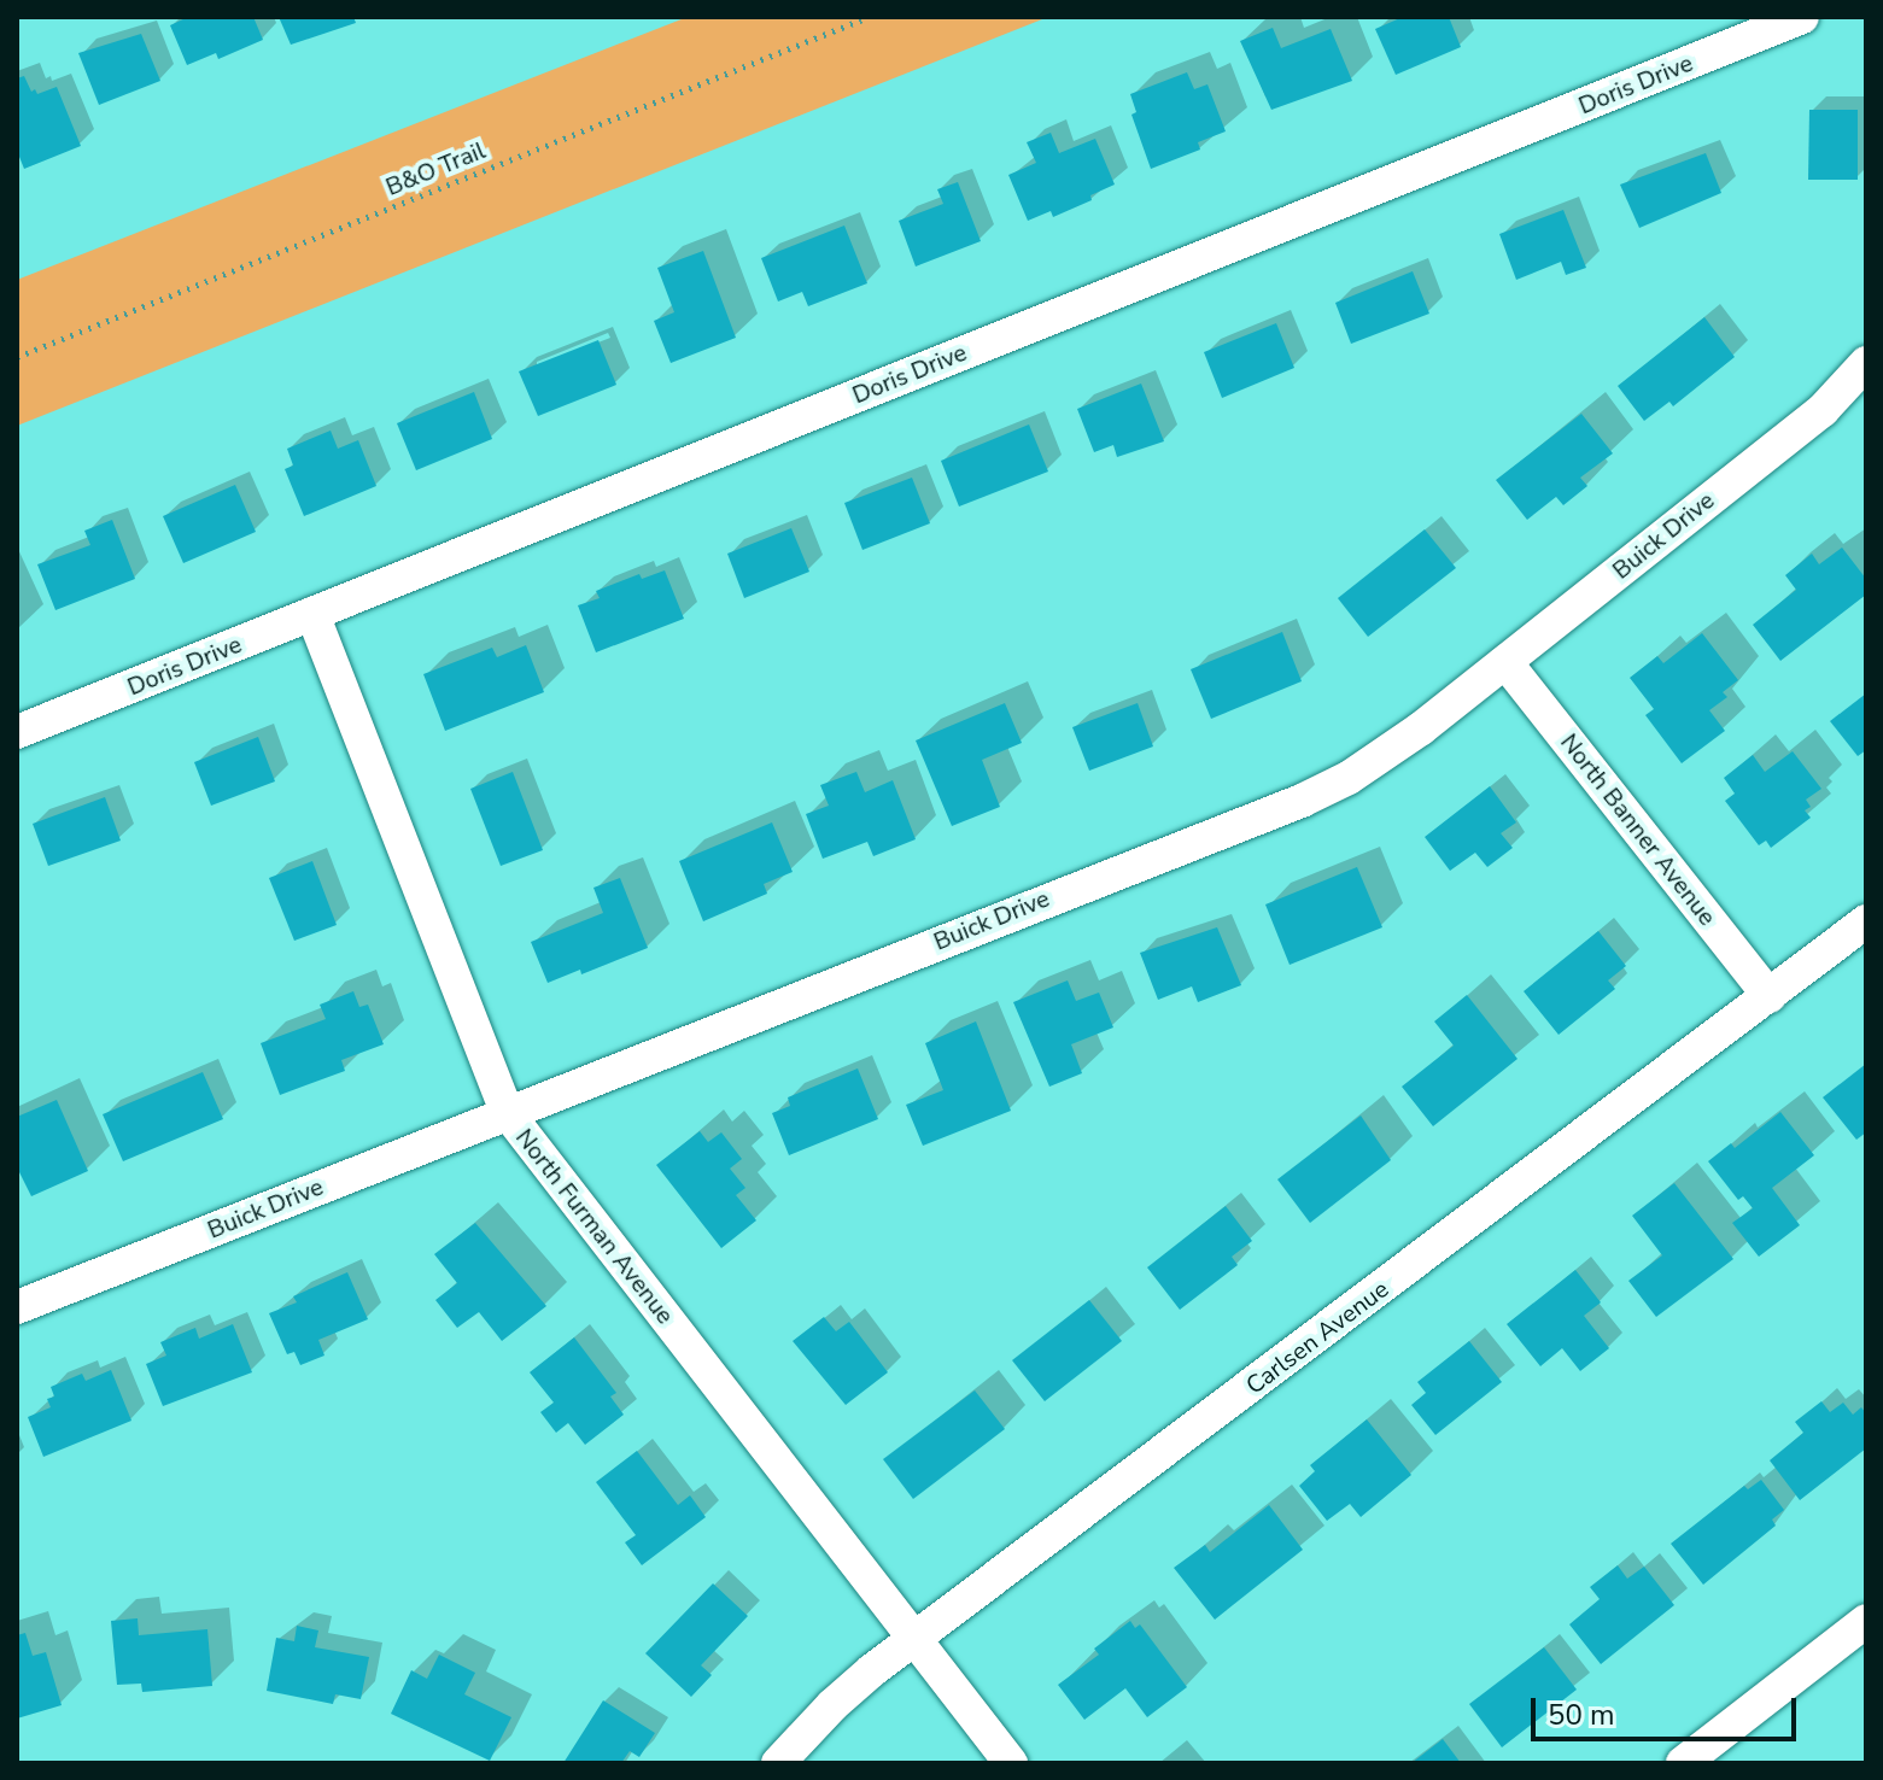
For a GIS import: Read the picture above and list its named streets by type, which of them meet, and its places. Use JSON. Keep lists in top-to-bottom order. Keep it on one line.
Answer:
{"streets":{"street":["Doris Drive","Buick Drive","North Banner Avenue","North Furman Avenue","Carlsen Avenue"],"path":["B&O Trail"]},"crossings":[["Doris Drive","North Furman Avenue"],["Buick Drive","North Banner Avenue"],["Buick Drive","North Furman Avenue"],["North Banner Avenue","Carlsen Avenue"],["North Furman Avenue","Carlsen Avenue"]],"scale_bar":"50 m"}
